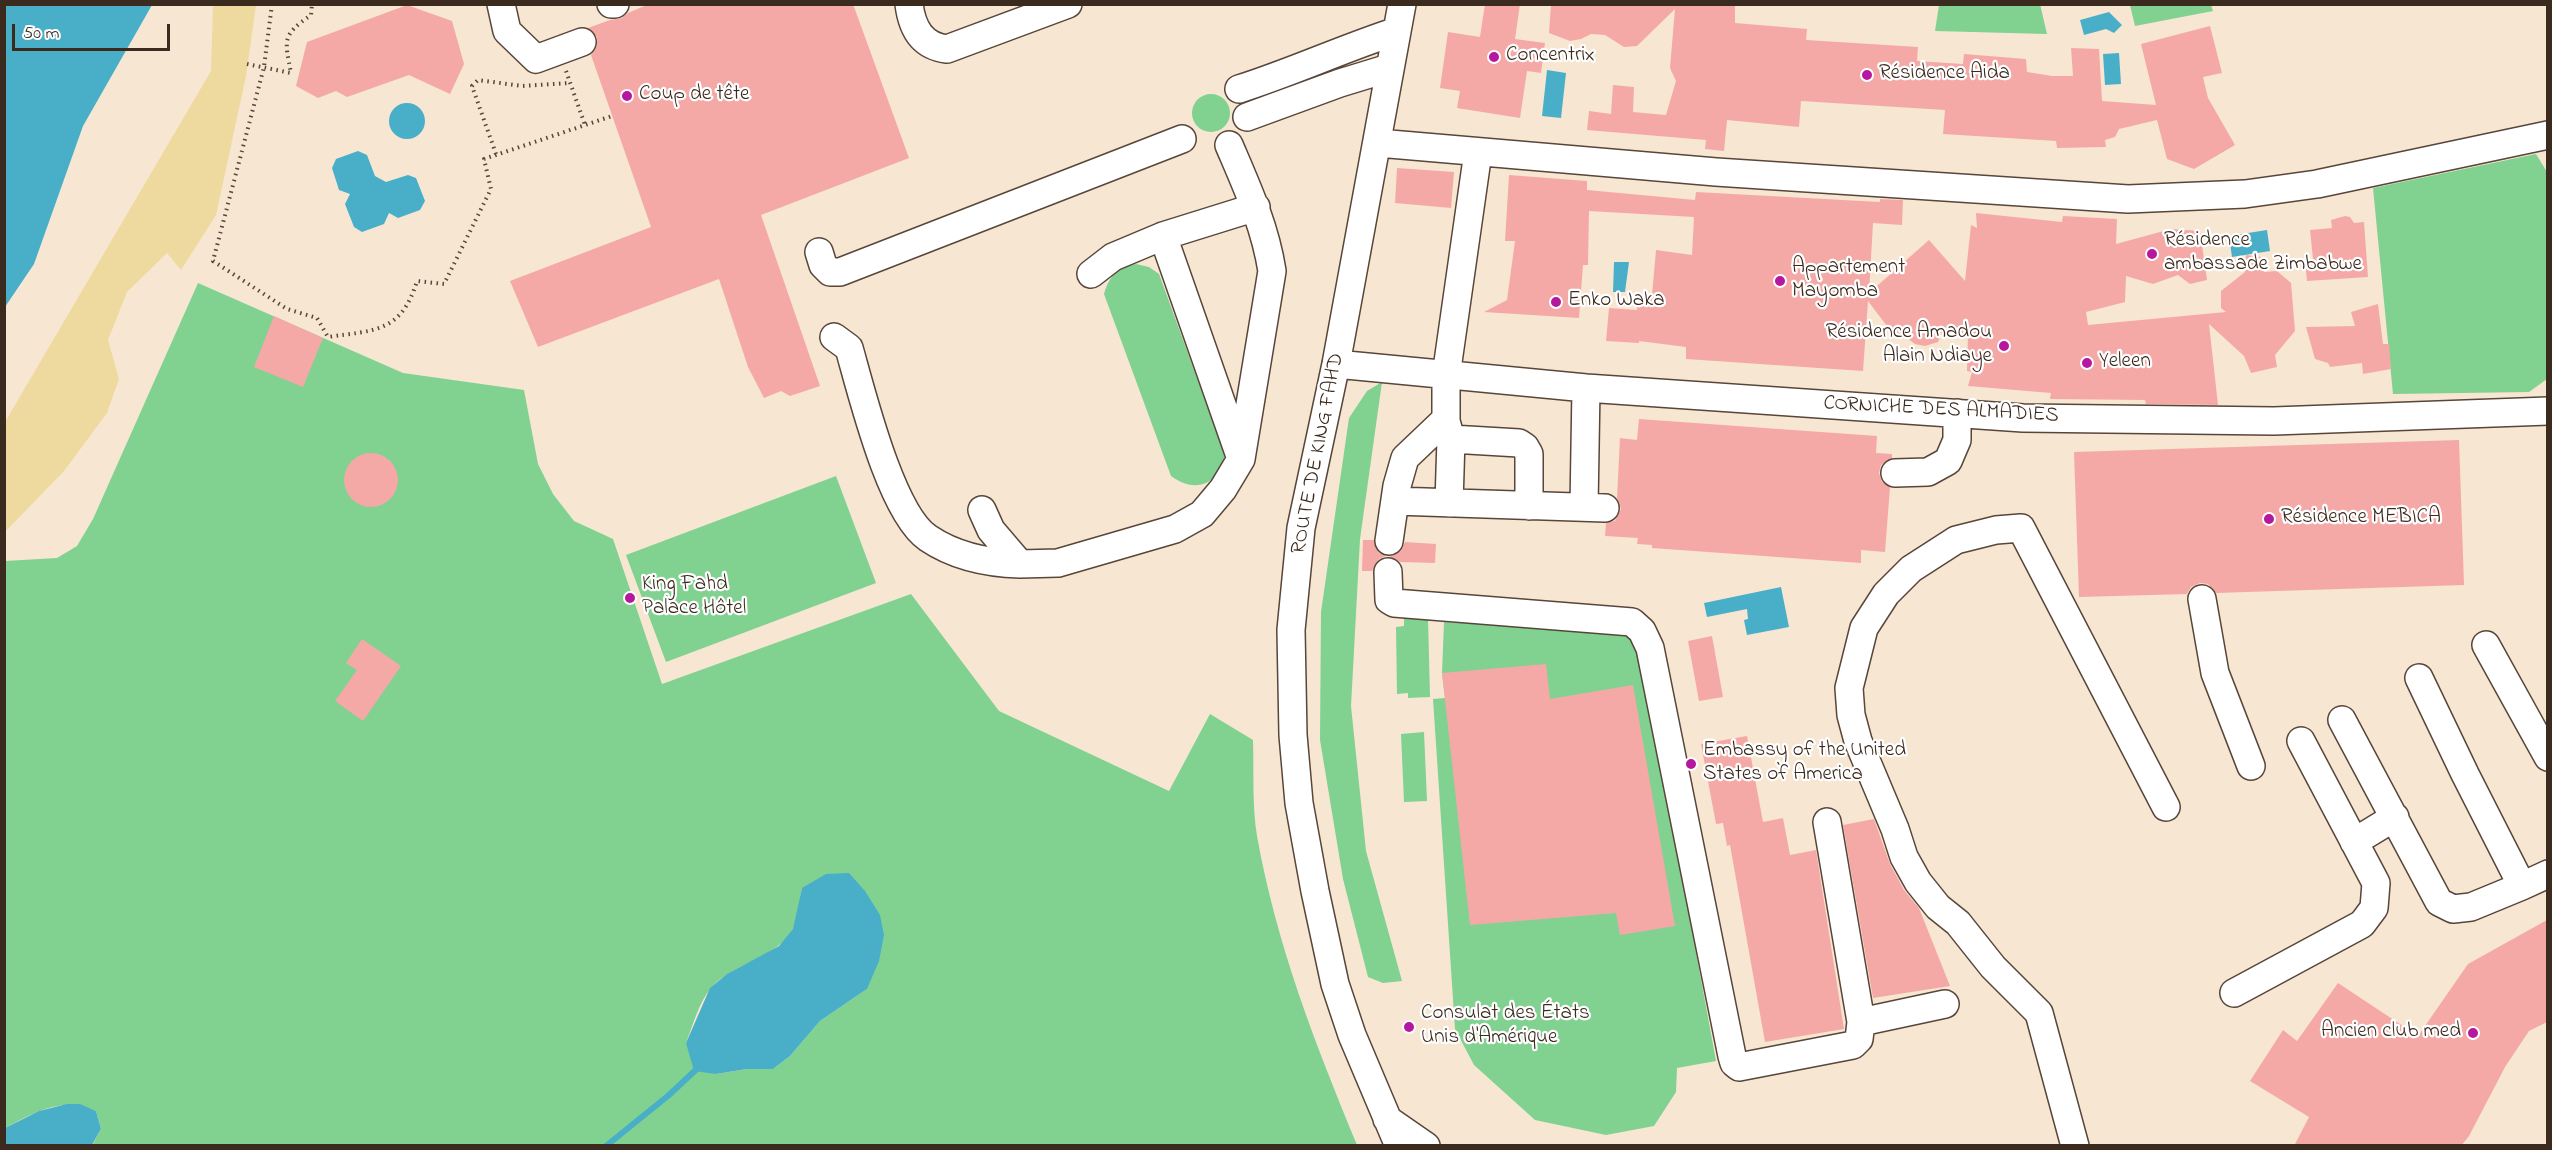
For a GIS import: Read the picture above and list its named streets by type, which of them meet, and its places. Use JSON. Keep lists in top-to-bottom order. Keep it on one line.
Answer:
{"streets":{"street":["CORNICHE DES ALMADIES","ROUTE DE KING FAHD"]},"crossings":[["CORNICHE DES ALMADIES","ROUTE DE KING FAHD"]],"places":["Concentrix","Résidence Aida","Coup de tête","Résidence ambassade Zimbabwe","Appartement Mayomba","Enko Waka","Résidence Amadou Alain Ndiaye","Yeleen","Résidence MEBICA","King Fahd Palace Hôtel","Embassy of the United States of America","Consulat des États Unis d'Amérique","Ancien club med"],"scale_bar":"50 m"}
